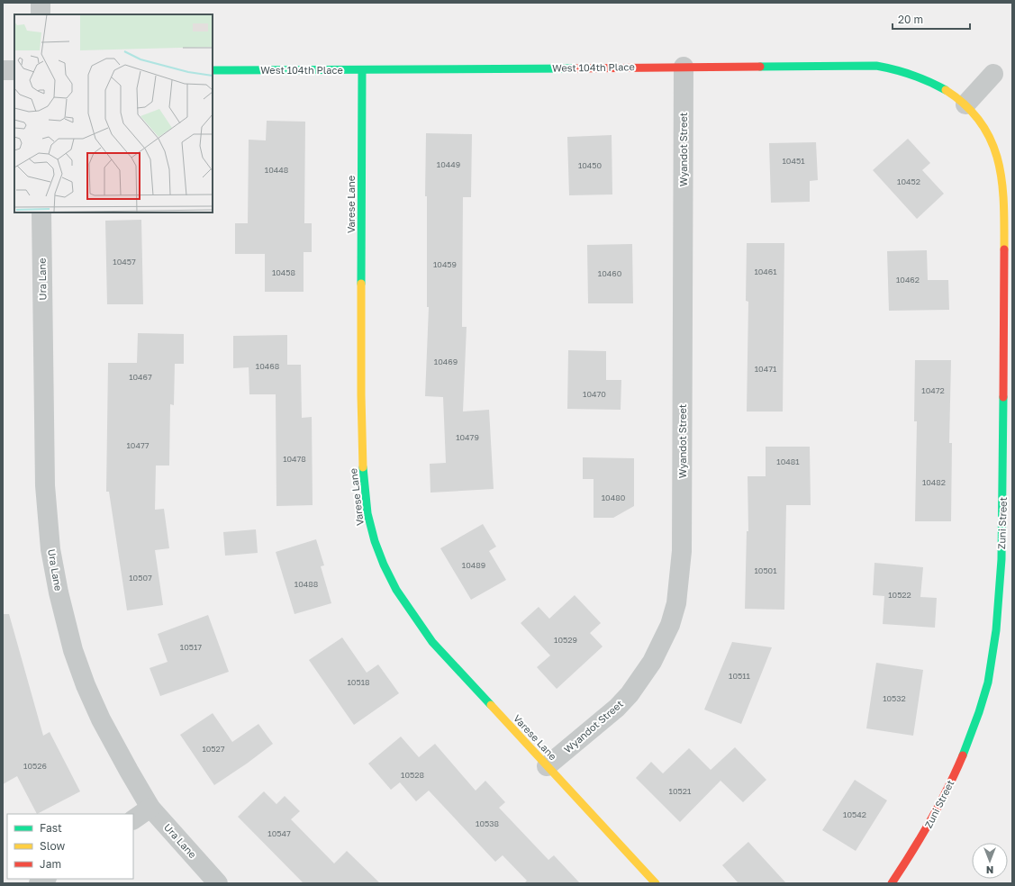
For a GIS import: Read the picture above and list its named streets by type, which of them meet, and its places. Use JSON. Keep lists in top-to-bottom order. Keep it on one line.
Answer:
{"streets":{"street":["West 104th Place","Wyandot Street","Varese Lane","Ura Lane","Zuni Street"]},"crossings":[["West 104th Place","Wyandot Street"],["West 104th Place","Varese Lane"],["West 104th Place","Zuni Street"],["Wyandot Street","Varese Lane"]],"house_numbers":["10451","10449","10450","10448","10452","10457","10459","10461","10458","10460","10462","10469","10468","10471","10467","10472","10470","10479","10477","10478","10481","10482","10480","10489","10501","10507","10488","10522","10529","10517","10511","10518","10532","10527","10526","10528","10521","10542","10538","10547"],"legend":["Fast","Slow","Jam"],"scale_bar":"20 m","north":"bottom"}
